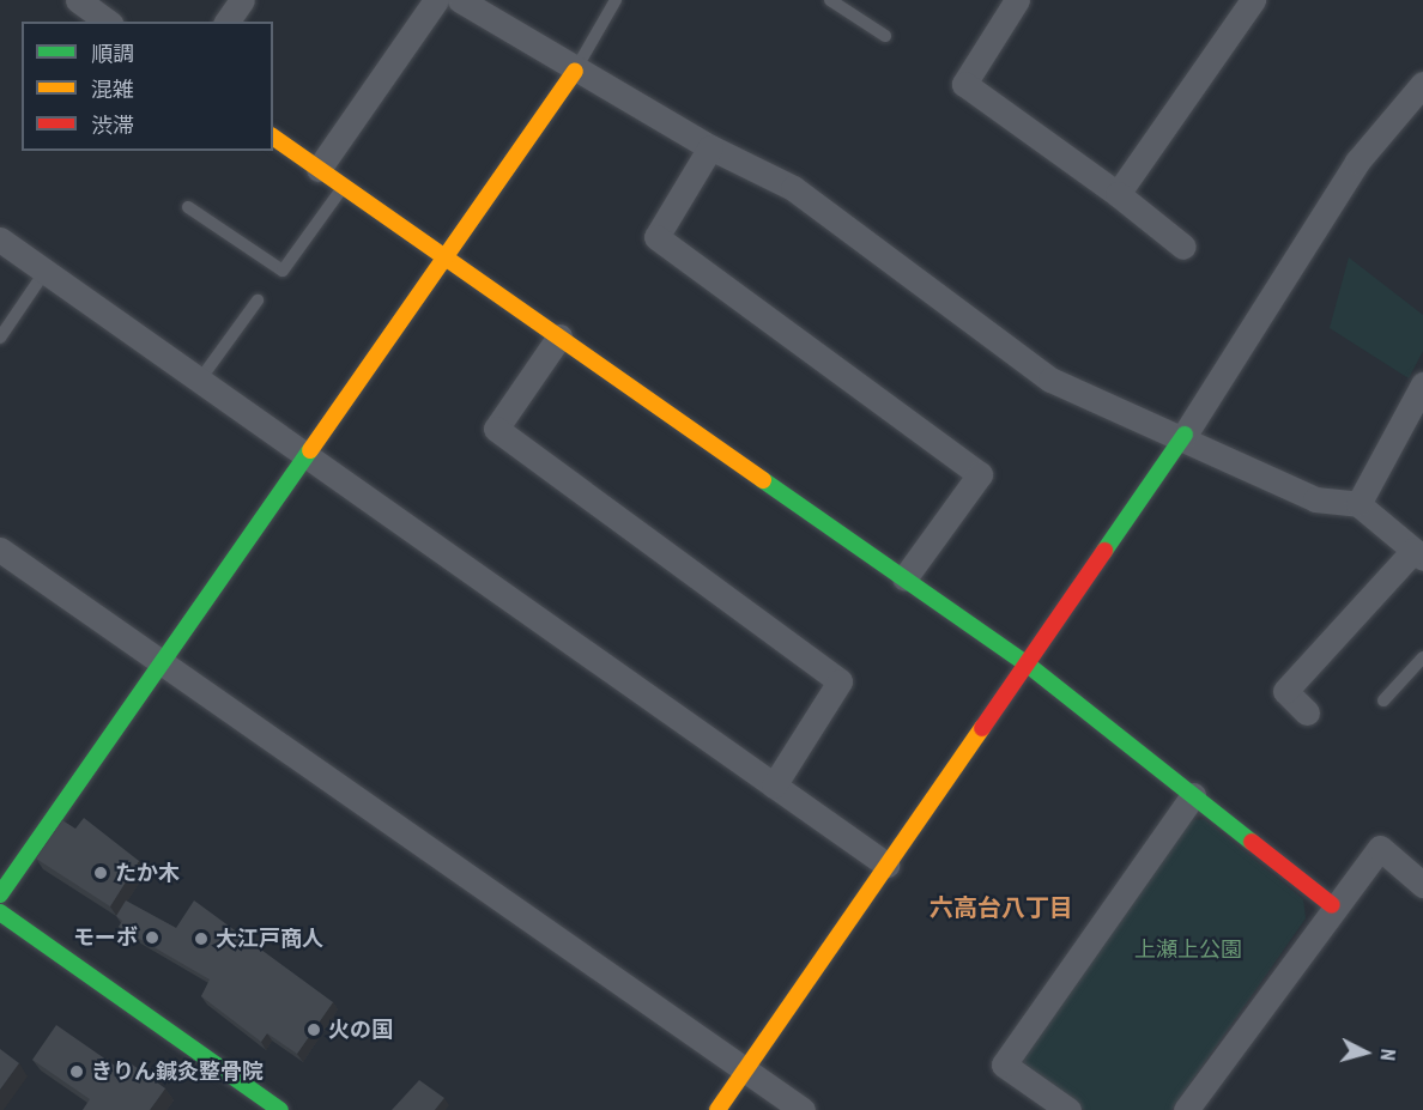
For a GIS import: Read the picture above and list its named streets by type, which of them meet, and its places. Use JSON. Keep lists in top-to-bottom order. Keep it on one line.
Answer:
{"districts":["六高台八丁目"],"parks":["上瀬上公園"],"places":["たか木","モーボ","大江戸商人","火の国","きりん鍼灸整骨院"],"legend":["順調","混雑","渋滞"],"north":"right"}
